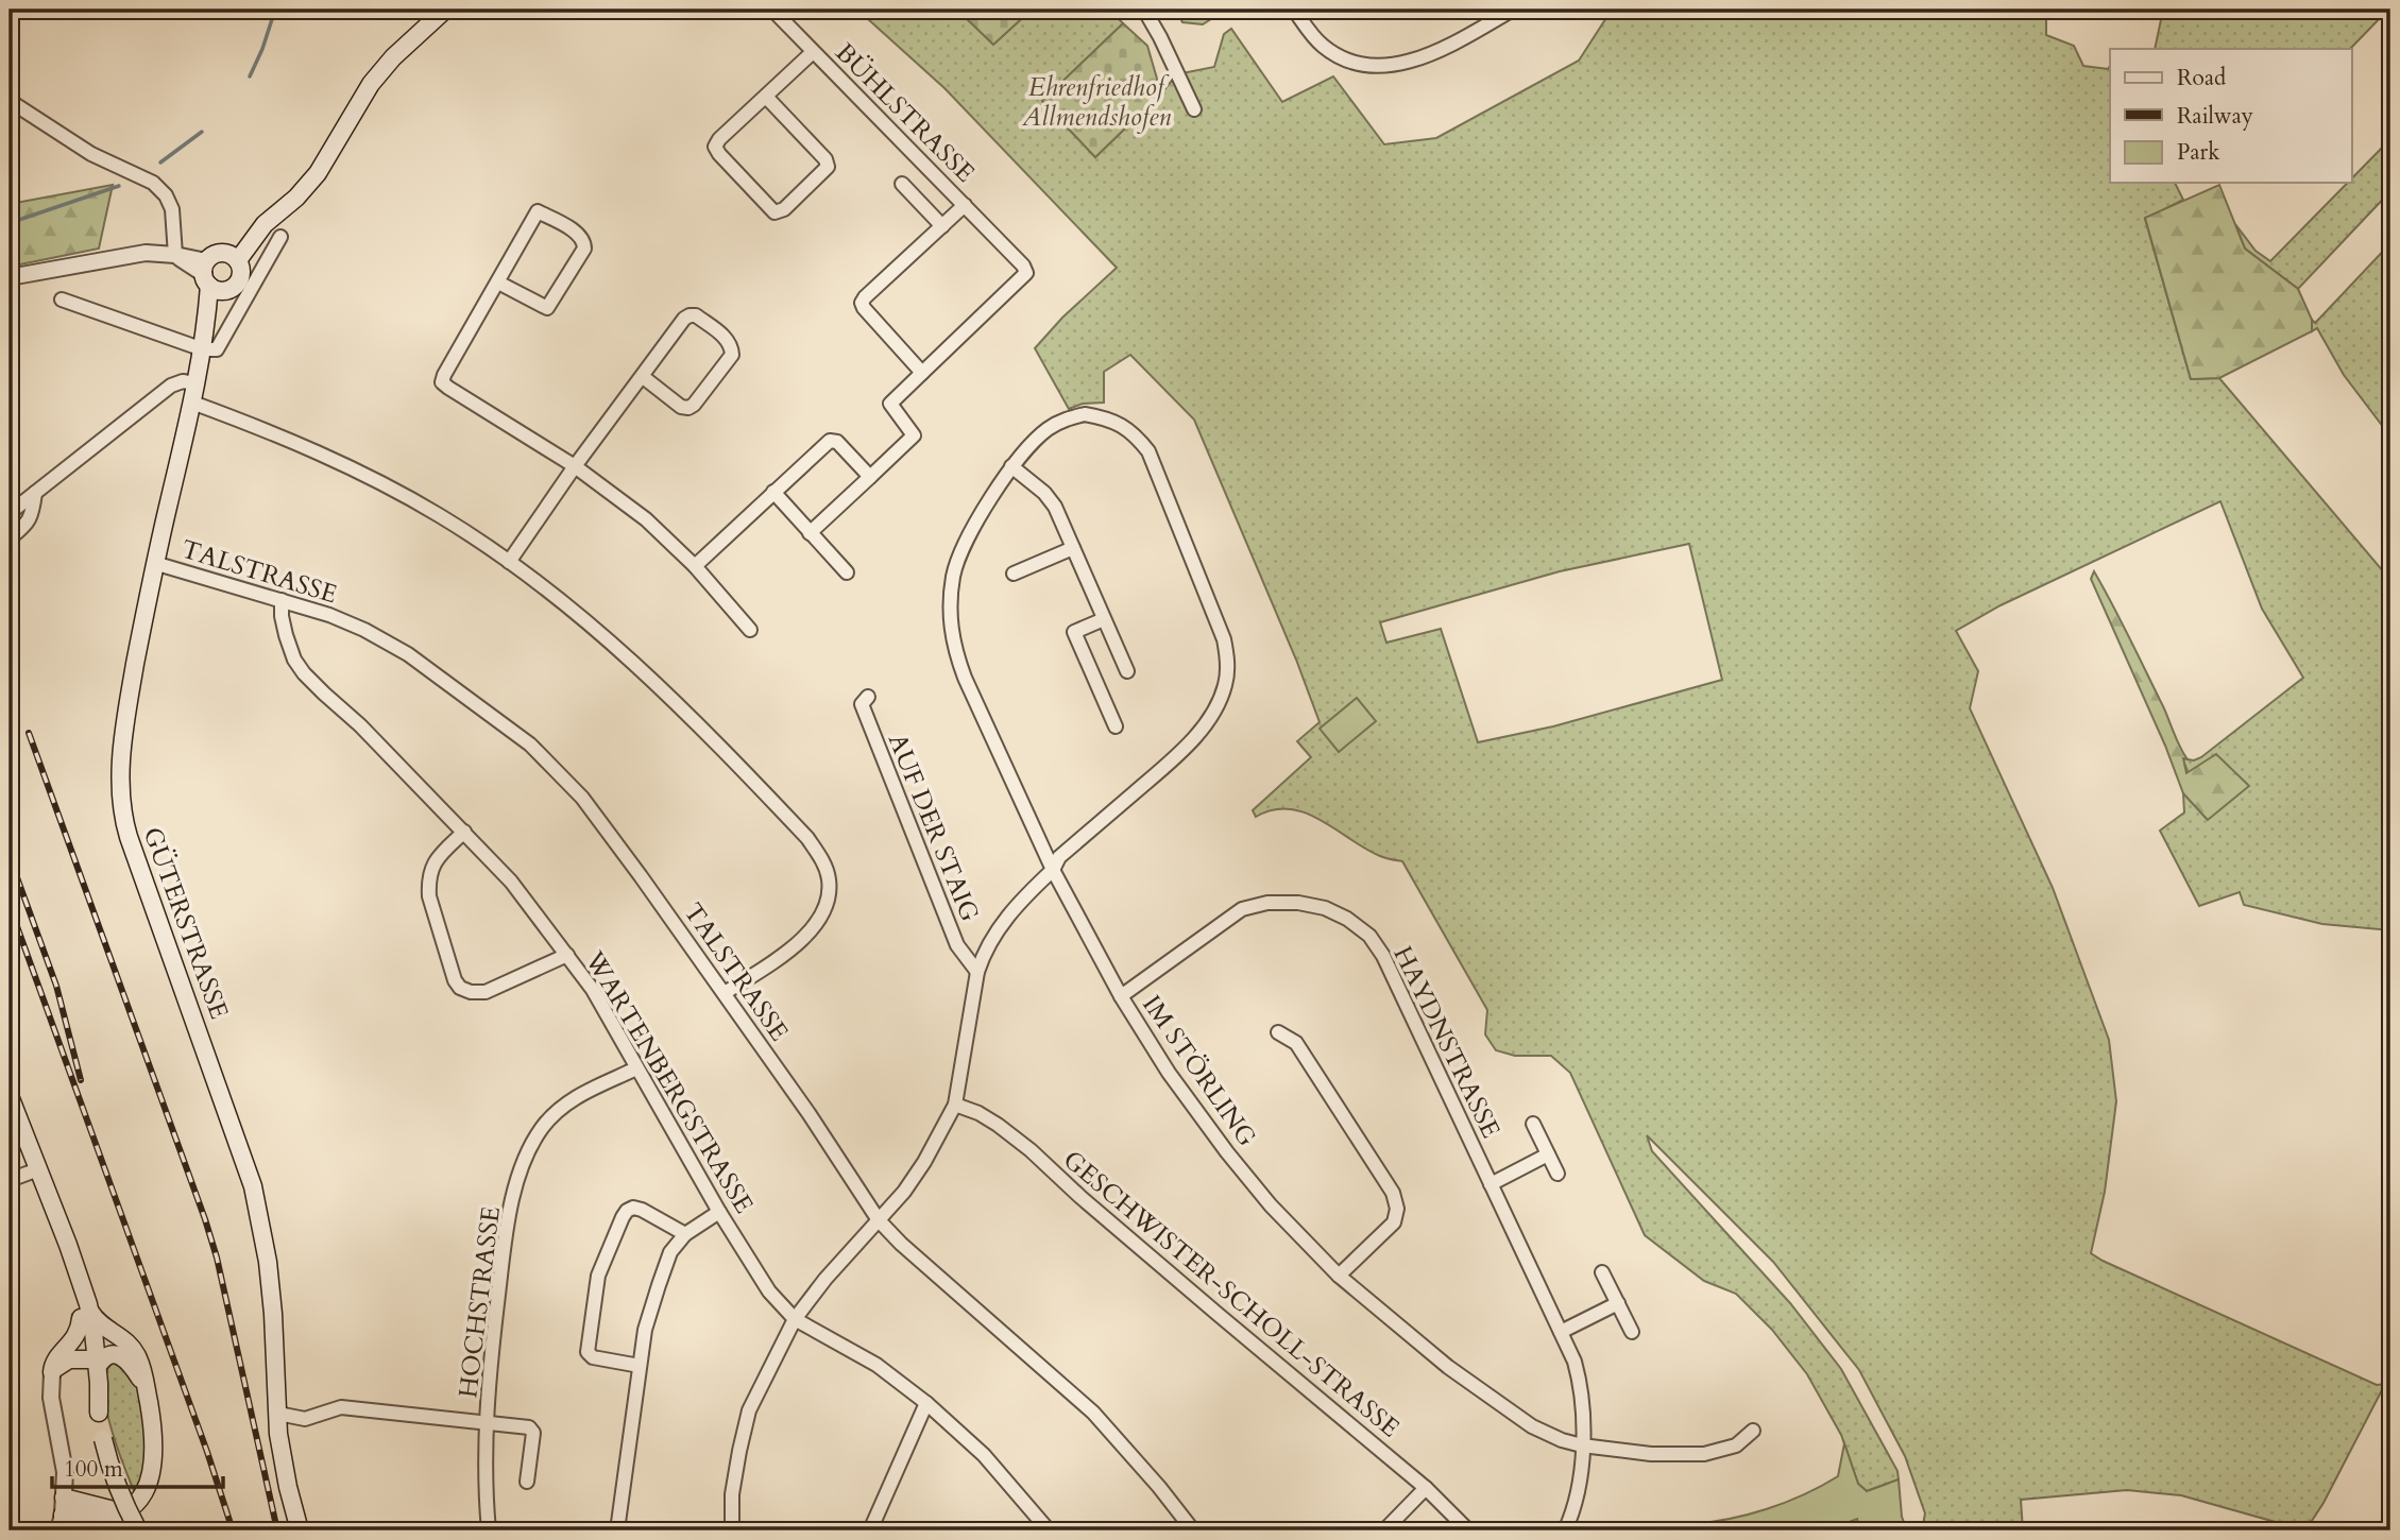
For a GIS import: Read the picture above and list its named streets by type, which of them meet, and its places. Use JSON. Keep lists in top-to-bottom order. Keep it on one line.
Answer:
{"streets":{"main road":["GÜTERSTRASSE"],"street":["BÜHLSTRASSE","TALSTRASSE","AUF DER STAIG","HAYDNSTRASSE","IM STÖRLING","WARTENBERGSTRASSE","GESCHWISTER-SCHOLL-STRASSE","HOCHSTRASSE"]},"crossings":[["TALSTRASSE","GÜTERSTRASSE"],["TALSTRASSE","IM STÖRLING"],["TALSTRASSE","WARTENBERGSTRASSE"],["AUF DER STAIG","IM STÖRLING"],["HAYDNSTRASSE","IM STÖRLING"],["IM STÖRLING","WARTENBERGSTRASSE"],["IM STÖRLING","GESCHWISTER-SCHOLL-STRASSE"],["WARTENBERGSTRASSE","HOCHSTRASSE"]],"parks":["Ehrenfriedhof Allmendshofen"],"legend":["Road","Railway","Park"],"scale_bar":"100 m"}
